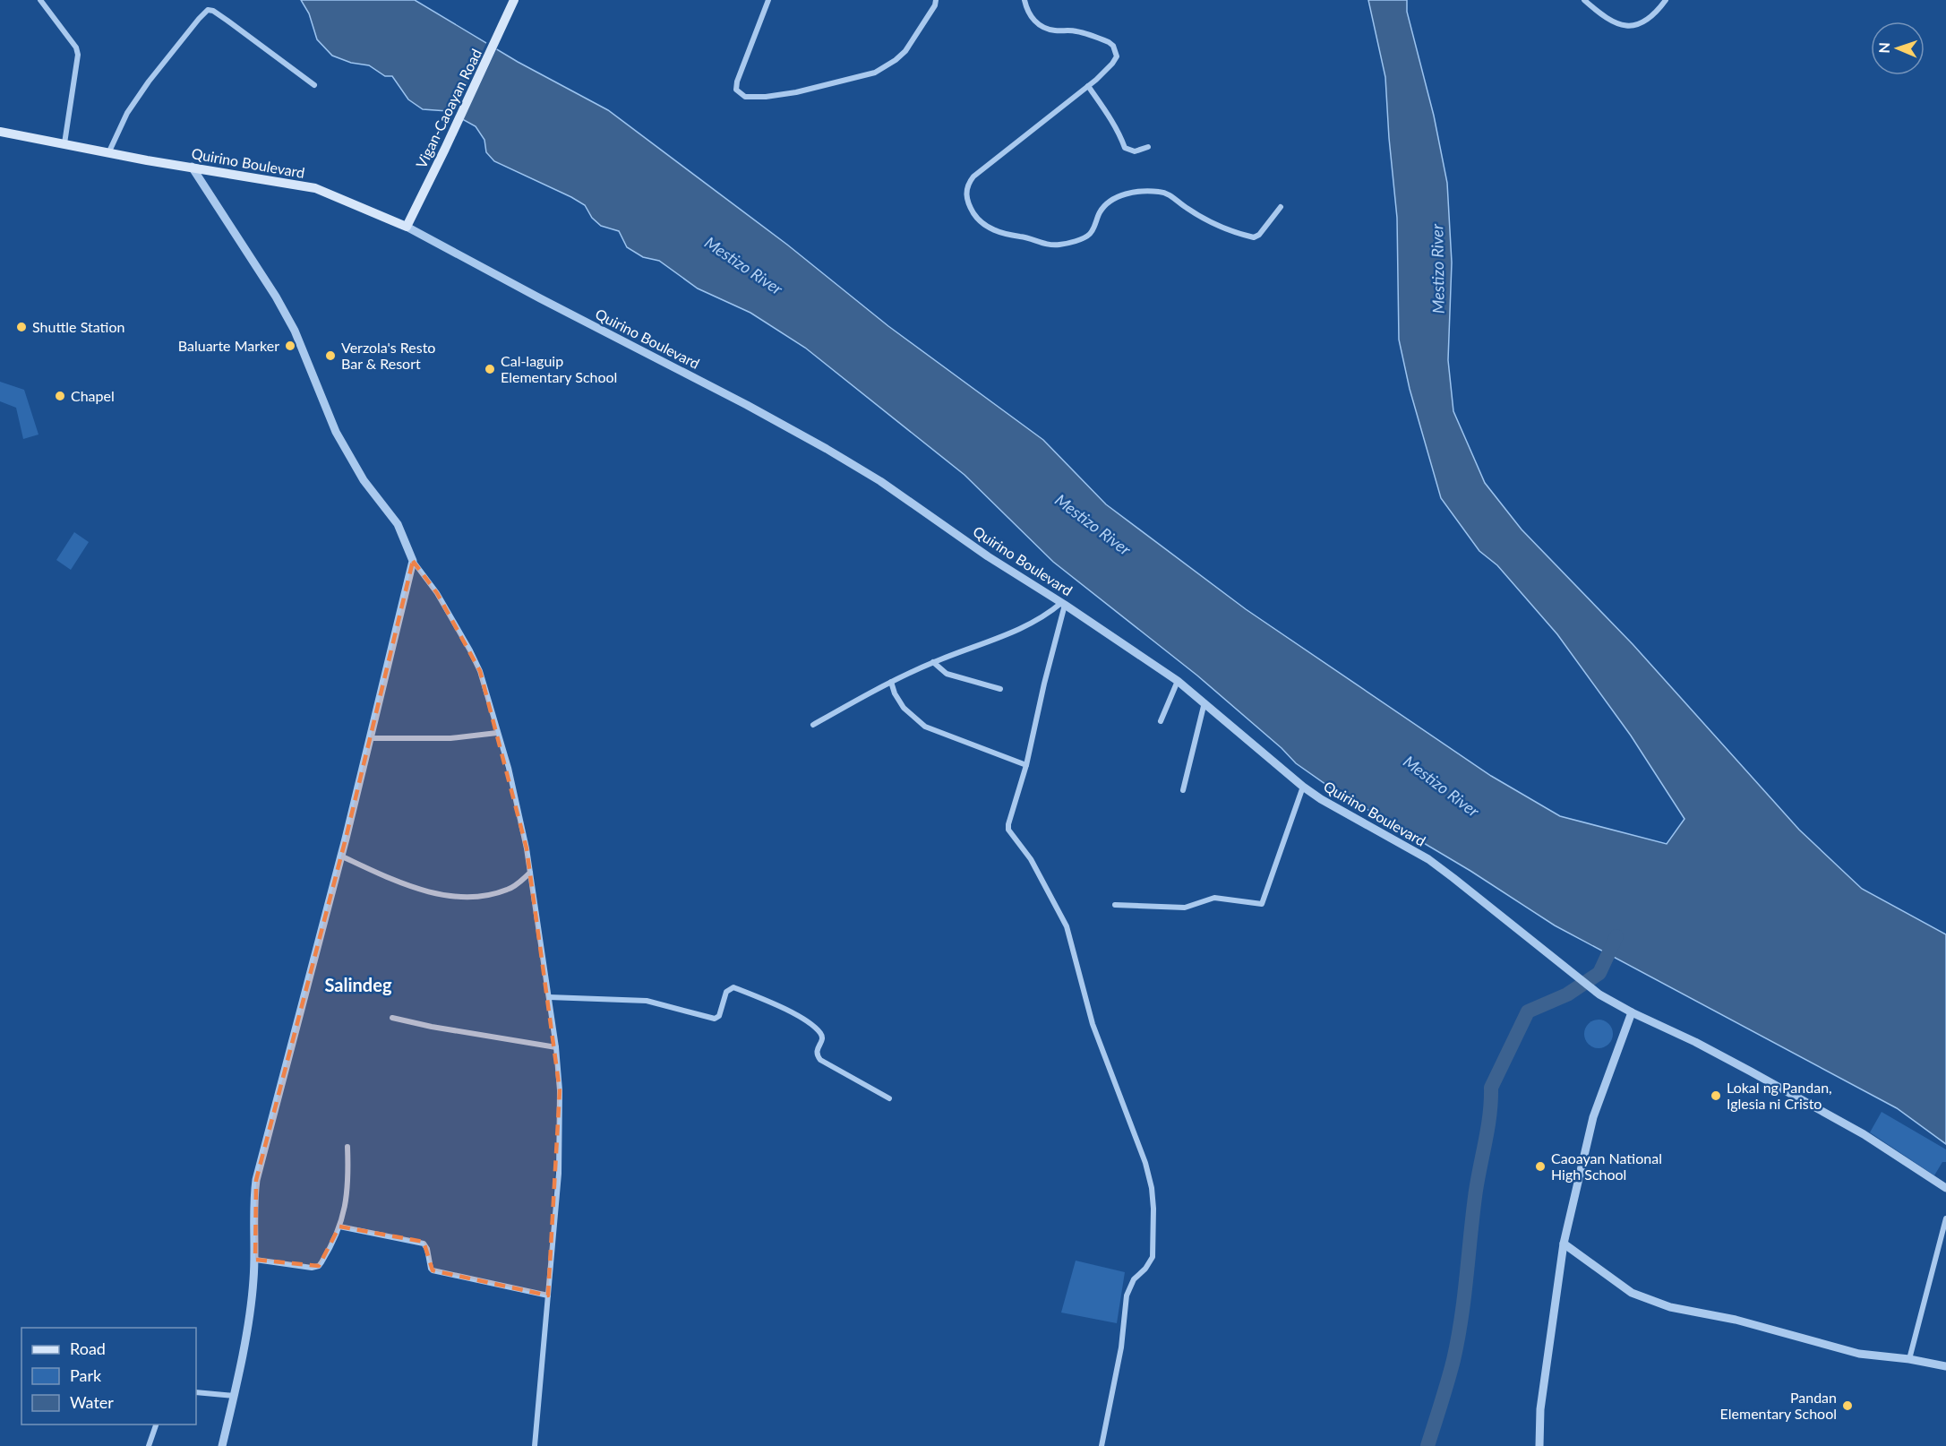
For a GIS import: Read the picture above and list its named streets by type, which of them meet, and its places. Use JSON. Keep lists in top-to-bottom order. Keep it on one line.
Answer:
{"streets":{"main road":["Vigan-Caoayan Road","Quirino Boulevard"]},"crossings":[["Vigan-Caoayan Road","Quirino Boulevard"]],"districts":["Salindeg"],"water":["Mestizo River"],"places":["Shuttle Station","Baluarte Marker","Verzola's Resto Bar & Resort","Cal-laguip Elementary School","Chapel","Lokal ng Pandan, Iglesia ni Cristo","Caoayan National High School","Pandan Elementary School"],"legend":["Road","Park","Water"],"north":"left"}
